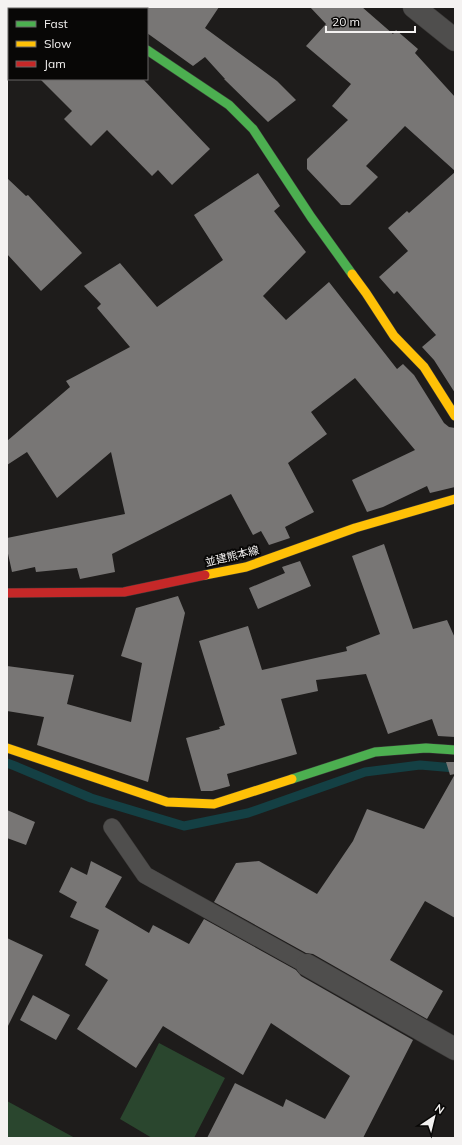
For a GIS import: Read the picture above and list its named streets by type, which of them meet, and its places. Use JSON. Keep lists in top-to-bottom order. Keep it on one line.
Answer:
{"streets":{"street":["並建熊本線"]},"legend":["Fast","Slow","Jam"],"scale_bar":"20 m","north":"top right"}
